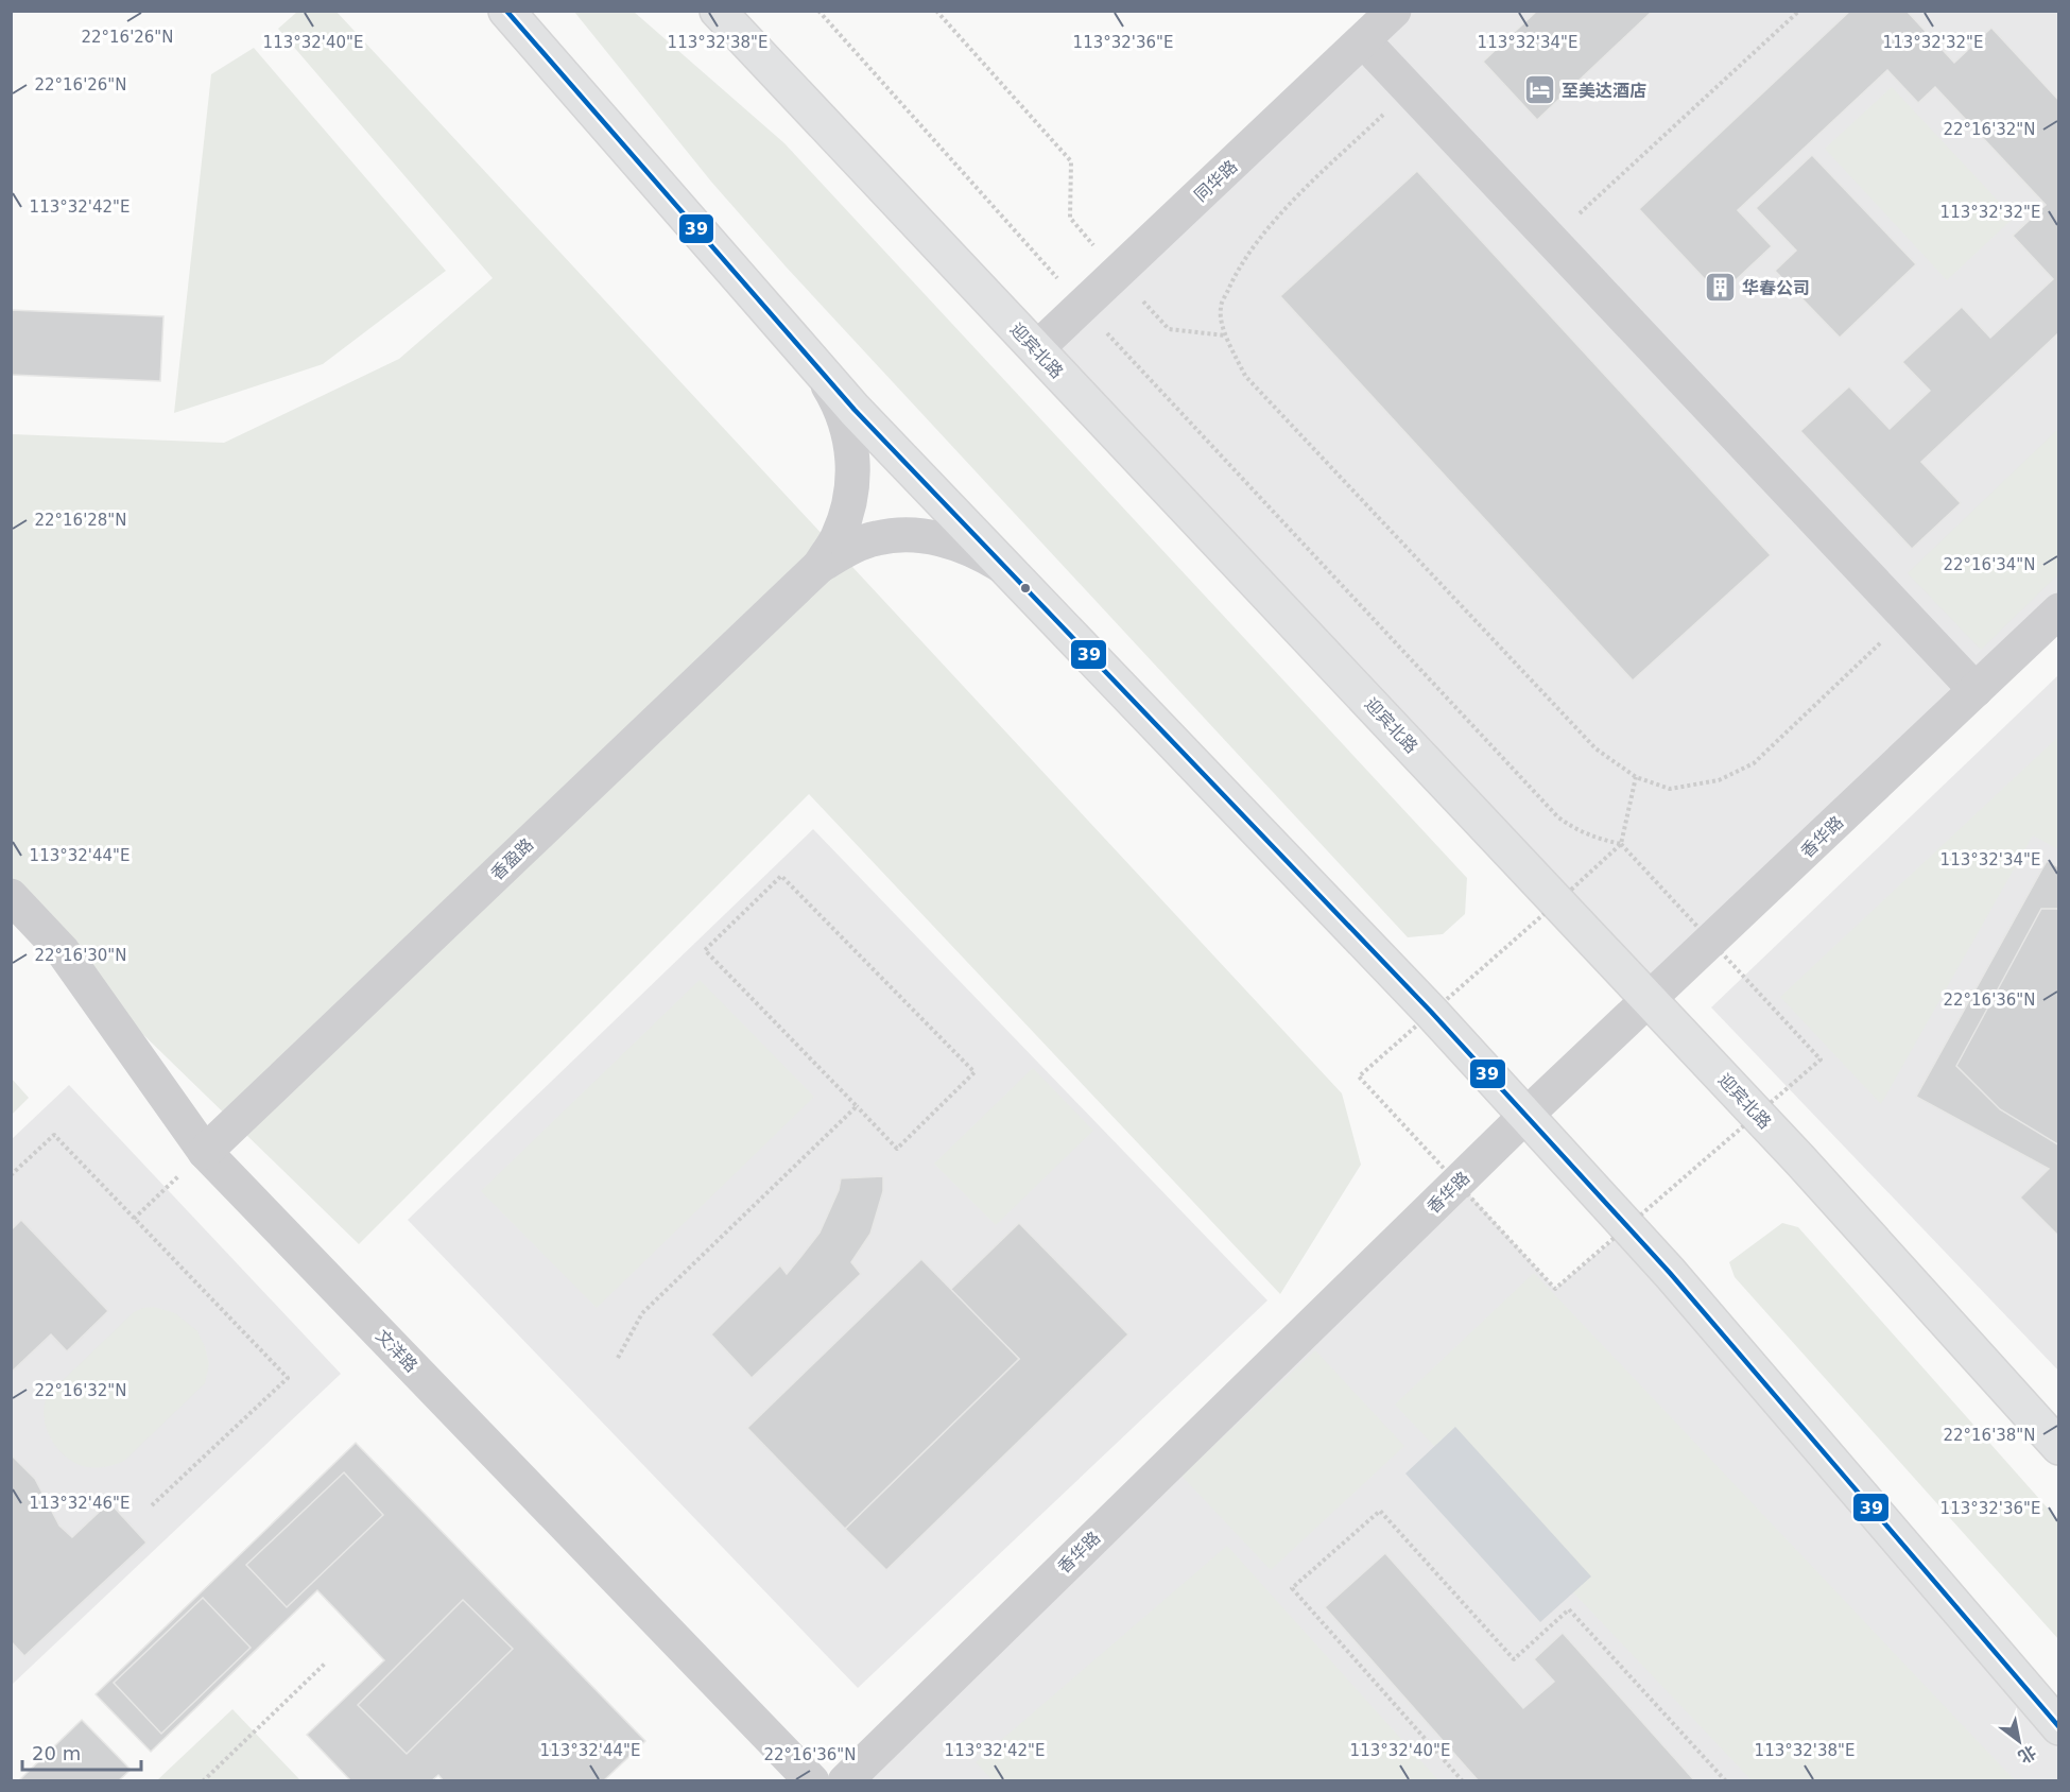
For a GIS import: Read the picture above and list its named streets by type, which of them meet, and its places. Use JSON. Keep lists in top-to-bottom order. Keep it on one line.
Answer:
{"streets":{"main road":["迎宾北路"],"street":["同华路","香华路","香盈路","文洋路"]},"crossings":[["同华路","迎宾北路"],["迎宾北路","香华路"],["香盈路","文洋路"]],"places":{"hotel":["至美达酒店"],"building":["华春公司"]},"lines":["transit line 39"],"scale_bar":"20 m","north":"bottom right","coordinates":["22°16'26\"N","113°32'32\"E","113°32'40\"E","113°32'38\"E","113°32'36\"E","113°32'34\"E","22°16'32\"N","113°32'42\"E","22°16'28\"N","22°16'34\"N","113°32'44\"E","22°16'30\"N","22°16'36\"N","22°16'38\"N","113°32'46\"E"]}
